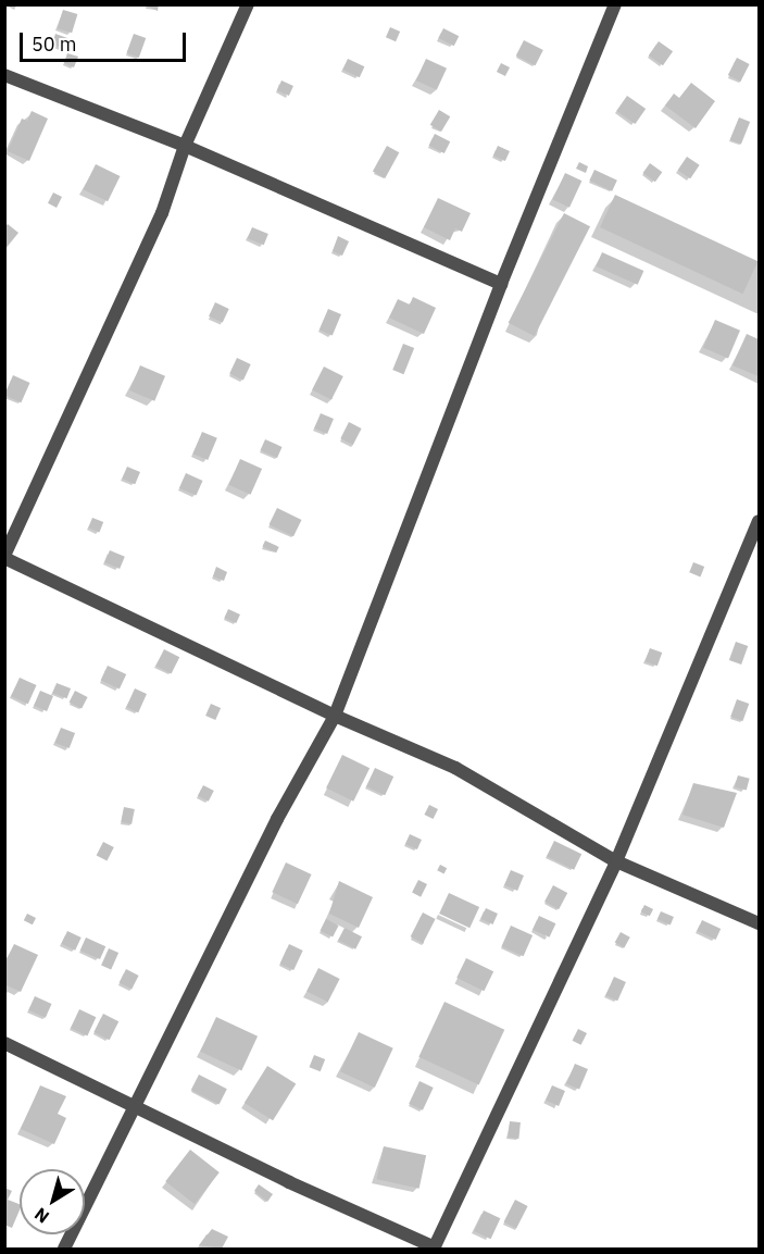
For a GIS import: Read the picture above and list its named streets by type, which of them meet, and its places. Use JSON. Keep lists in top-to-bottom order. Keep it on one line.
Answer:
{"scale_bar":"50 m","north":"bottom left"}
